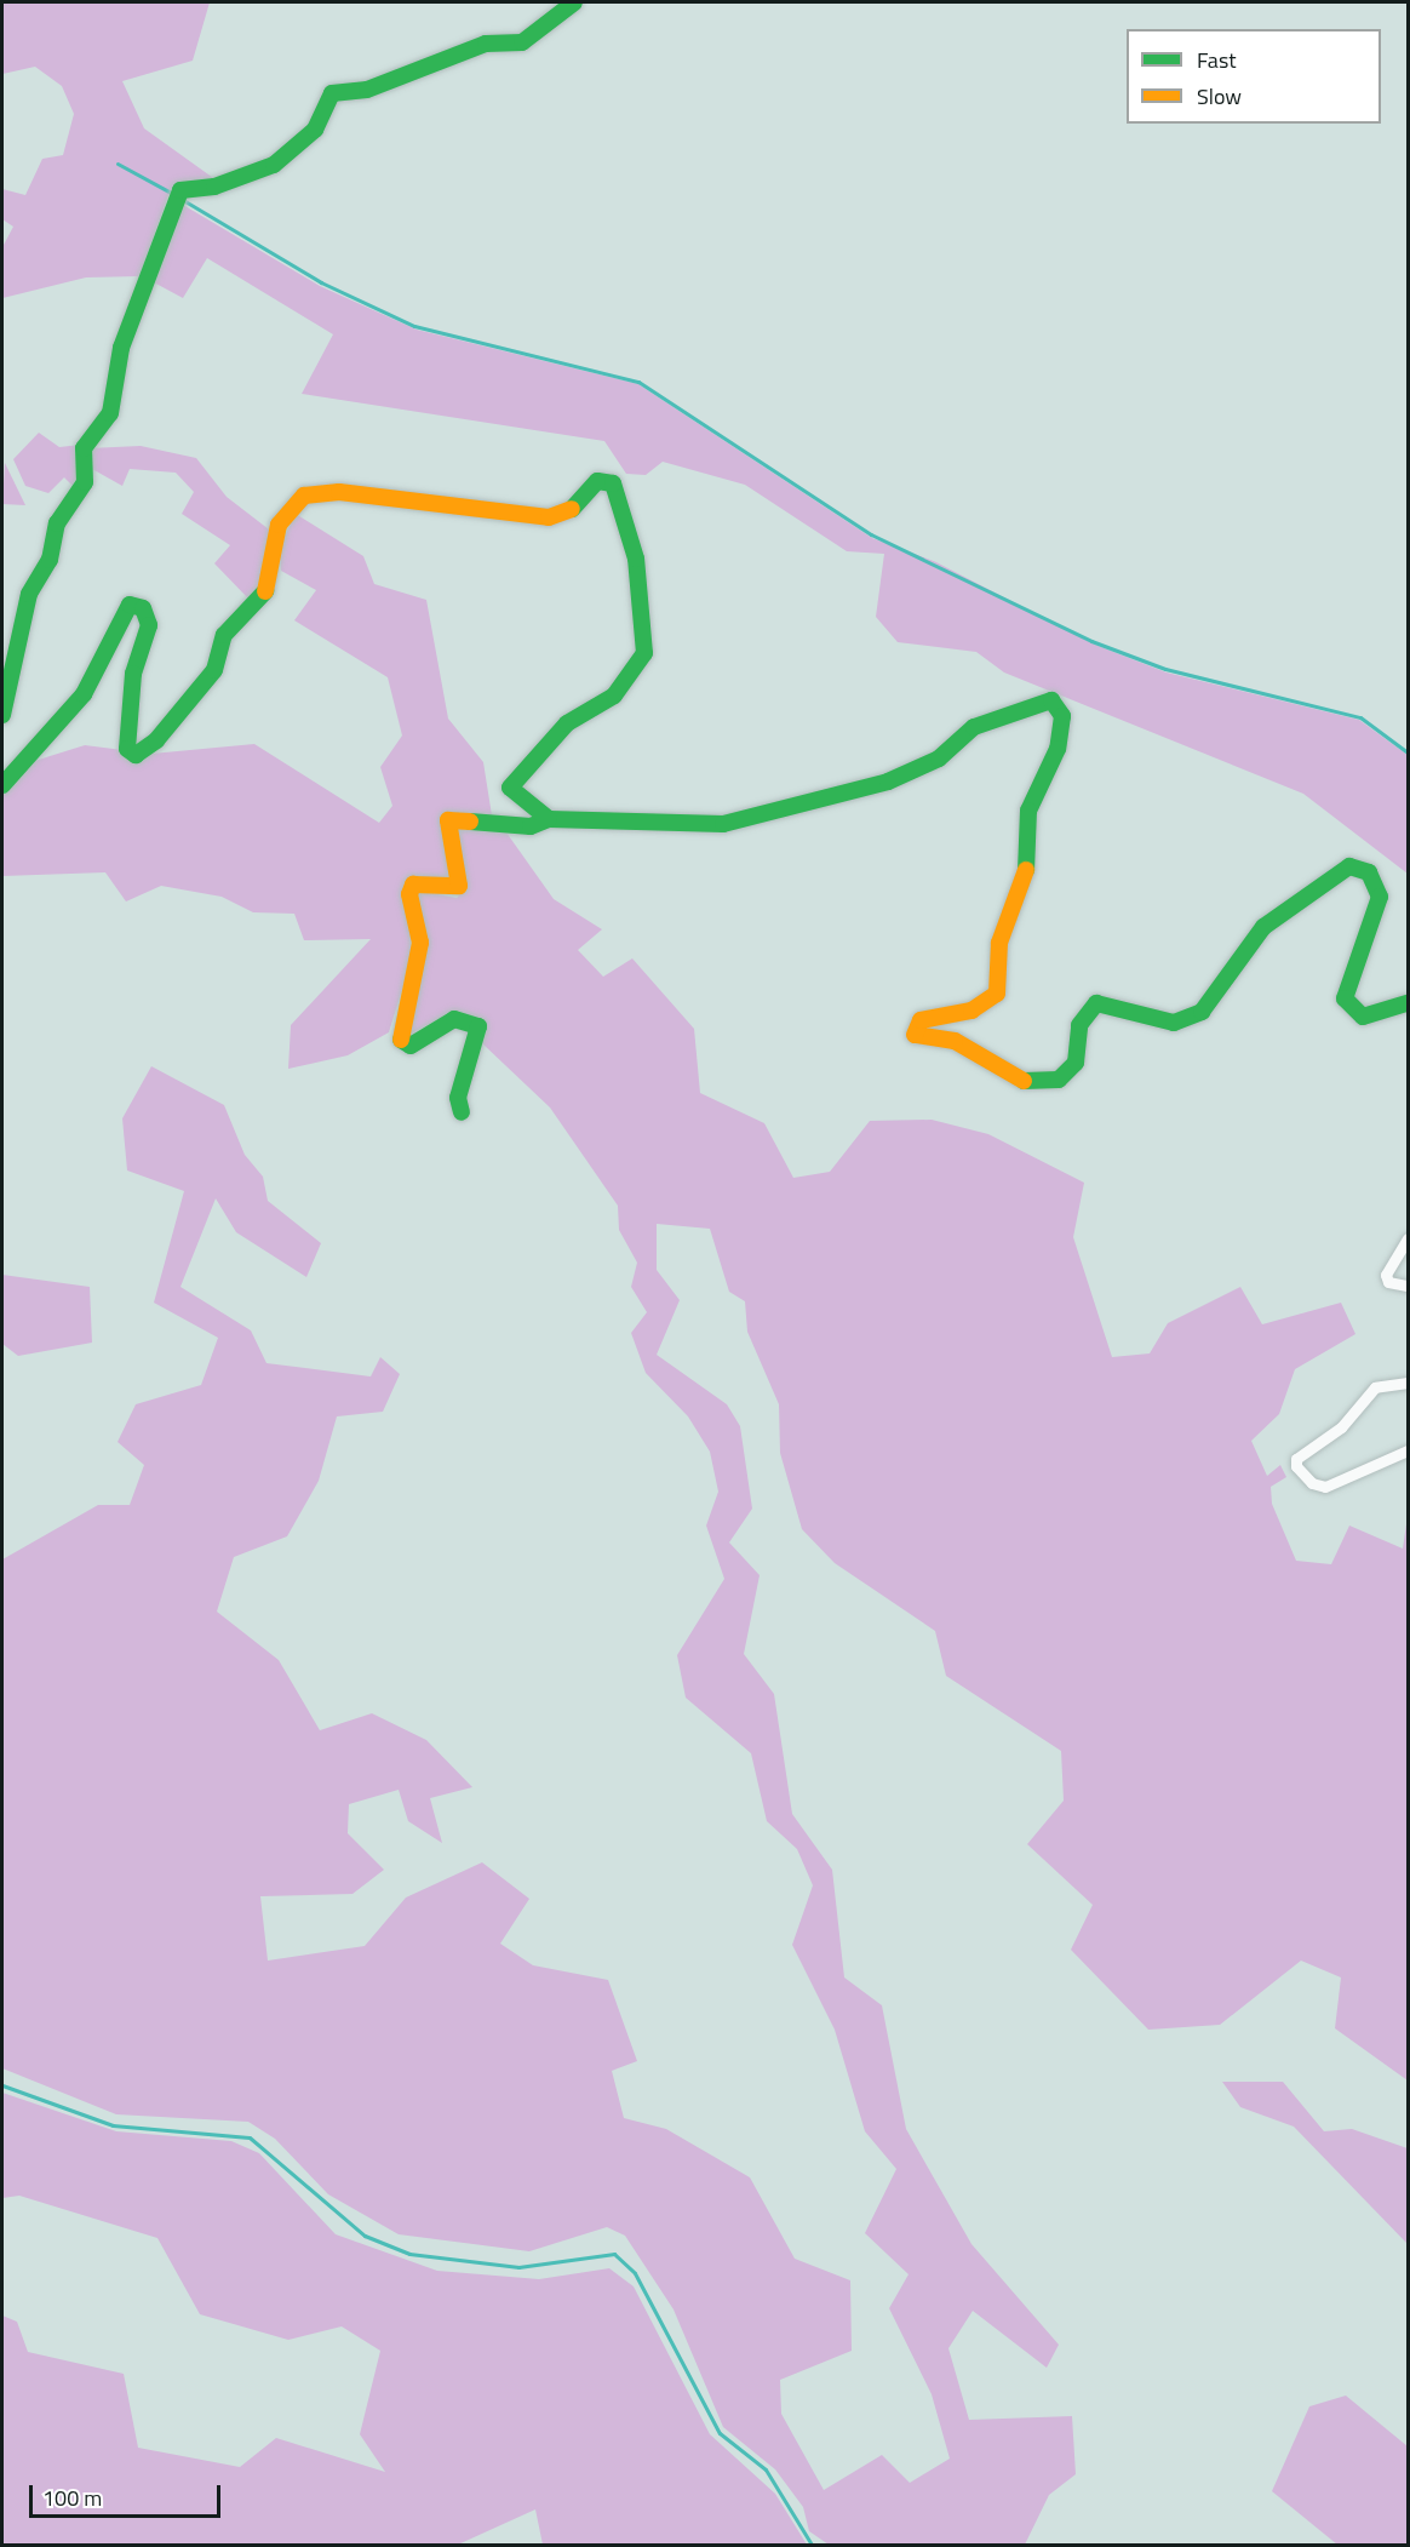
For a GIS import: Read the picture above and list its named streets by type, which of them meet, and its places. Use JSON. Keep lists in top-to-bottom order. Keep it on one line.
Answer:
{"legend":["Fast","Slow"],"scale_bar":"100 m"}
